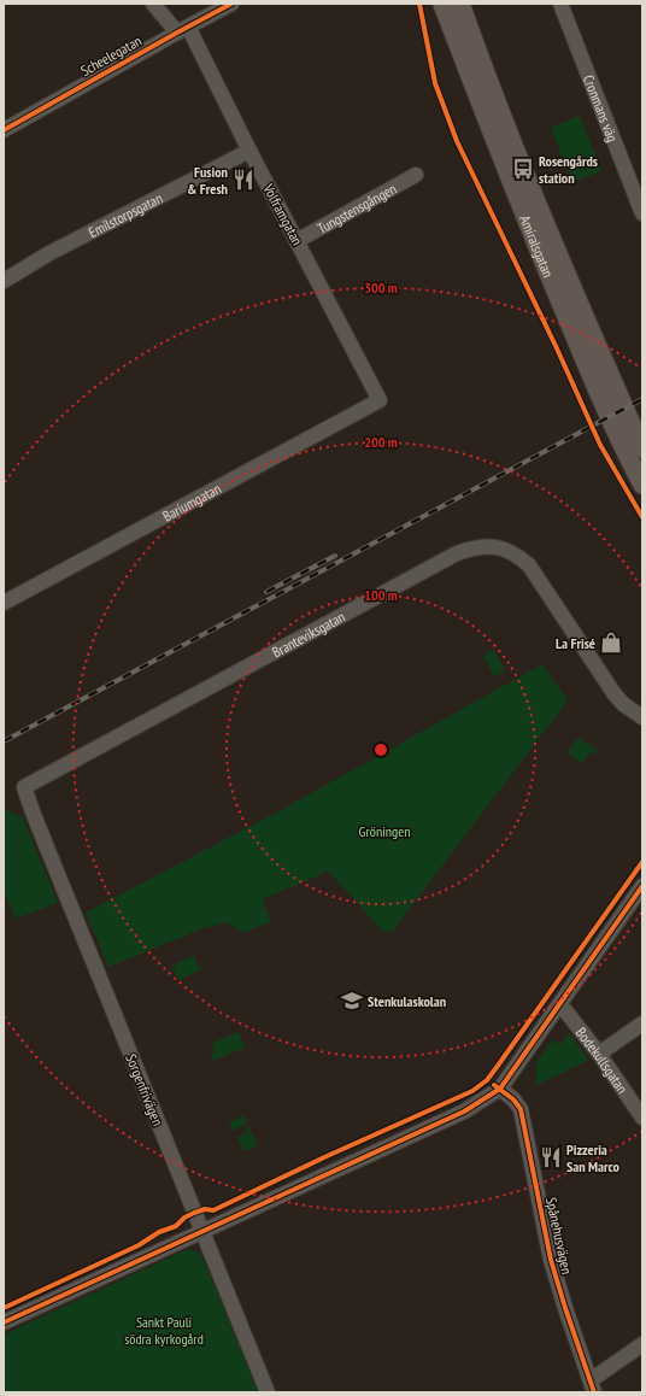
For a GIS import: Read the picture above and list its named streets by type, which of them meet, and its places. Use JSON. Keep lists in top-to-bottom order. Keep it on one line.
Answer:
{"streets":{"main road":["Amiralsgatan"],"street":["Scheelegatan","Cronmans väg","Tungstensgången","Emilstorpsgatan","Volframgatan","Bariumgatan","Branteviksgatan","Bodekullsgatan","Sorgenfrivägen","Spånehusvägen"]},"crossings":[["Scheelegatan","Volframgatan"],["Tungstensgången","Volframgatan"],["Emilstorpsgatan","Volframgatan"],["Volframgatan","Bariumgatan"],["Branteviksgatan","Sorgenfrivägen"]],"parks":["Gröningen","Sankt Pauli södra kyrkogård"],"places":{"bus stop":["Rosengårds station"],"restaurant":["Fusion & Fresh","Pizzeria San Marco"],"shop":["La Frisé"],"school or university":["Stenkulaskolan"]},"rings":["300 m","200 m","100 m"]}
